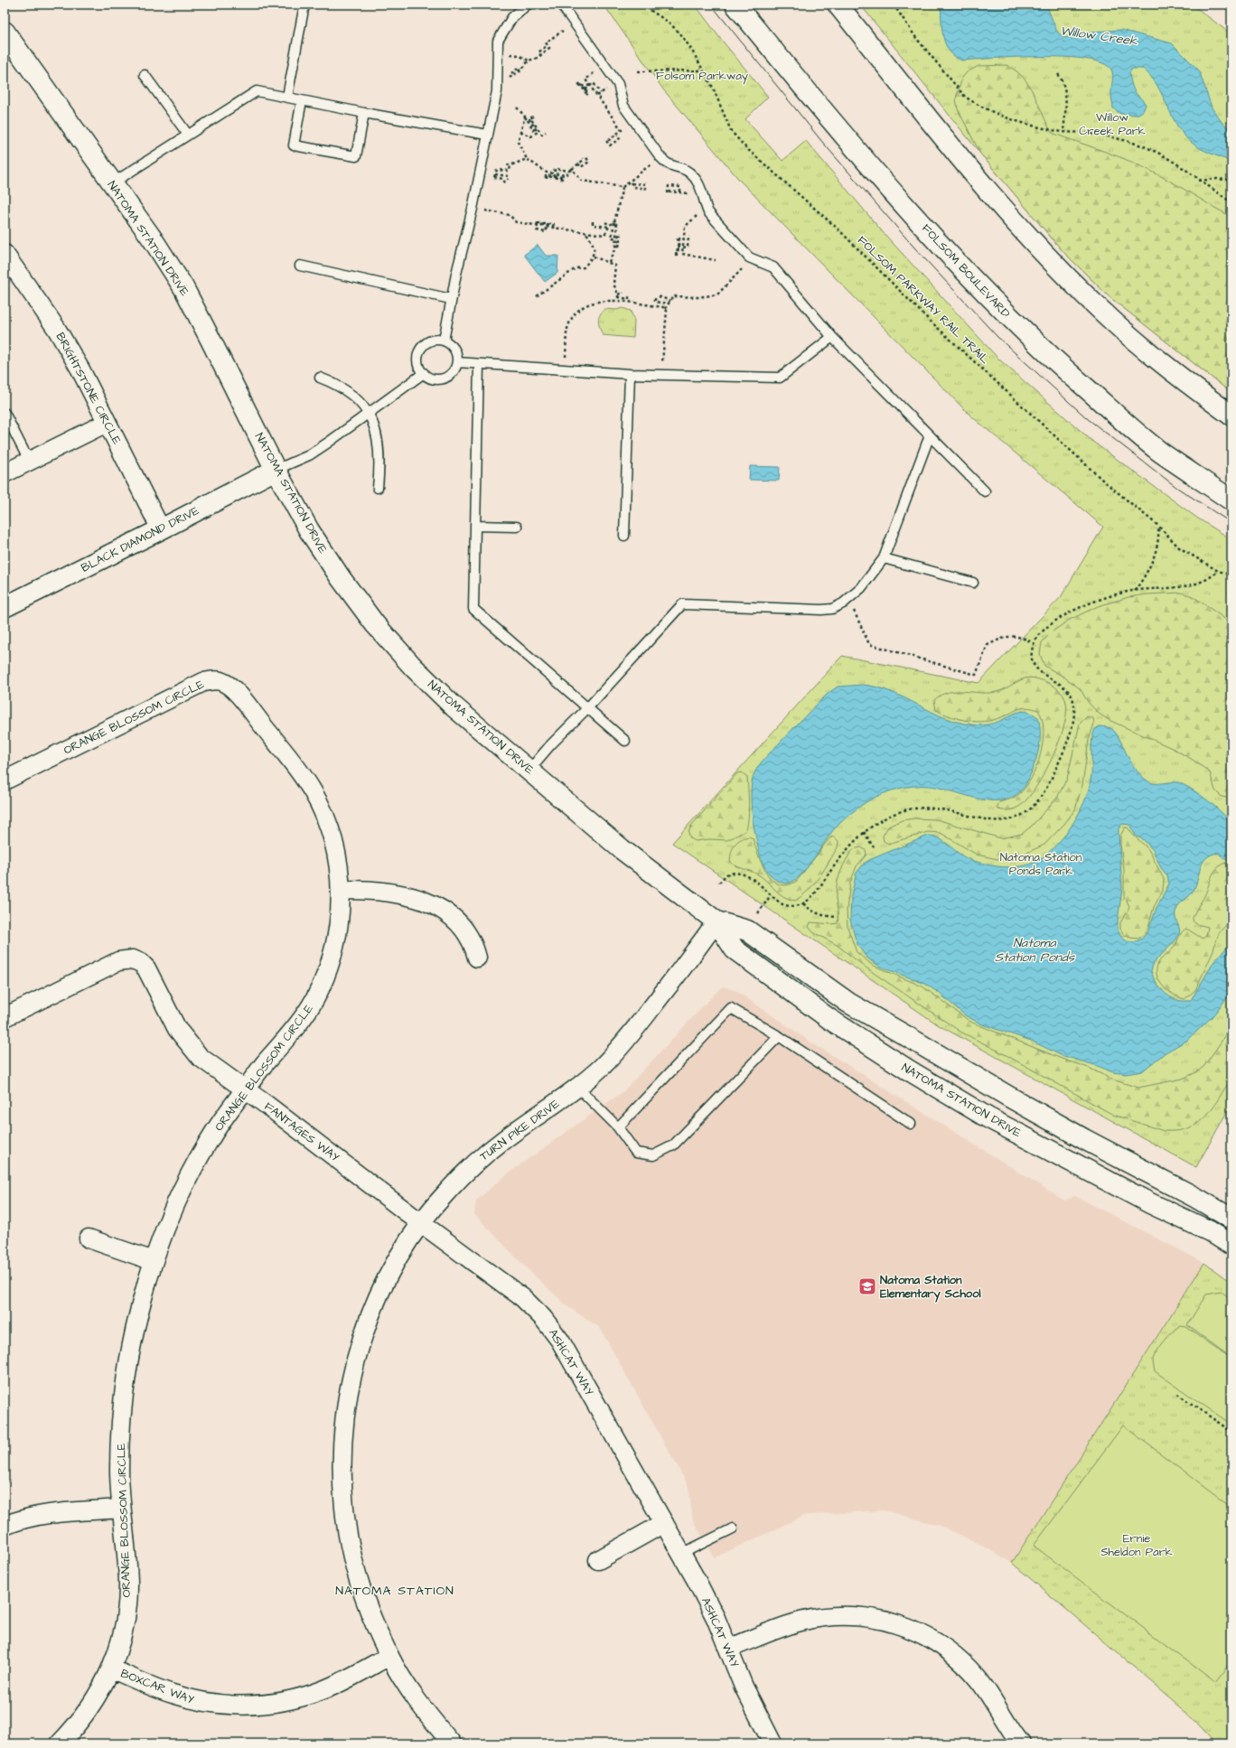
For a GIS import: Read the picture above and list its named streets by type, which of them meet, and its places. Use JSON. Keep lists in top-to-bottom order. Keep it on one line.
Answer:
{"streets":{"street":["NATOMA STATION DRIVE","FOLSOM BOULEVARD","BRIGHTSTONE CIRCLE","BLACK DIAMOND DRIVE","ORANGE BLOSSOM CIRCLE","TURN PIKE DRIVE","FANTAGES WAY","ASHCAT WAY","BOXCAR WAY"],"path":["FOLSOM PARKWAY RAIL TRAIL"]},"crossings":[["NATOMA STATION DRIVE","BLACK DIAMOND DRIVE"],["NATOMA STATION DRIVE","TURN PIKE DRIVE"],["BRIGHTSTONE CIRCLE","BLACK DIAMOND DRIVE"],["ORANGE BLOSSOM CIRCLE","FANTAGES WAY"],["ORANGE BLOSSOM CIRCLE","BOXCAR WAY"],["TURN PIKE DRIVE","FANTAGES WAY"],["TURN PIKE DRIVE","ASHCAT WAY"],["TURN PIKE DRIVE","BOXCAR WAY"],["FANTAGES WAY","ASHCAT WAY"]],"districts":["NATOMA STATION"],"water":["Willow Creek","Natoma Station Ponds"],"parks":["Folsom Parkway","Willow Creek Park","Natoma Station Ponds Park","Ernie Sheldon Park"],"places":{"school or university":["Natoma Station Elementary School"]}}
